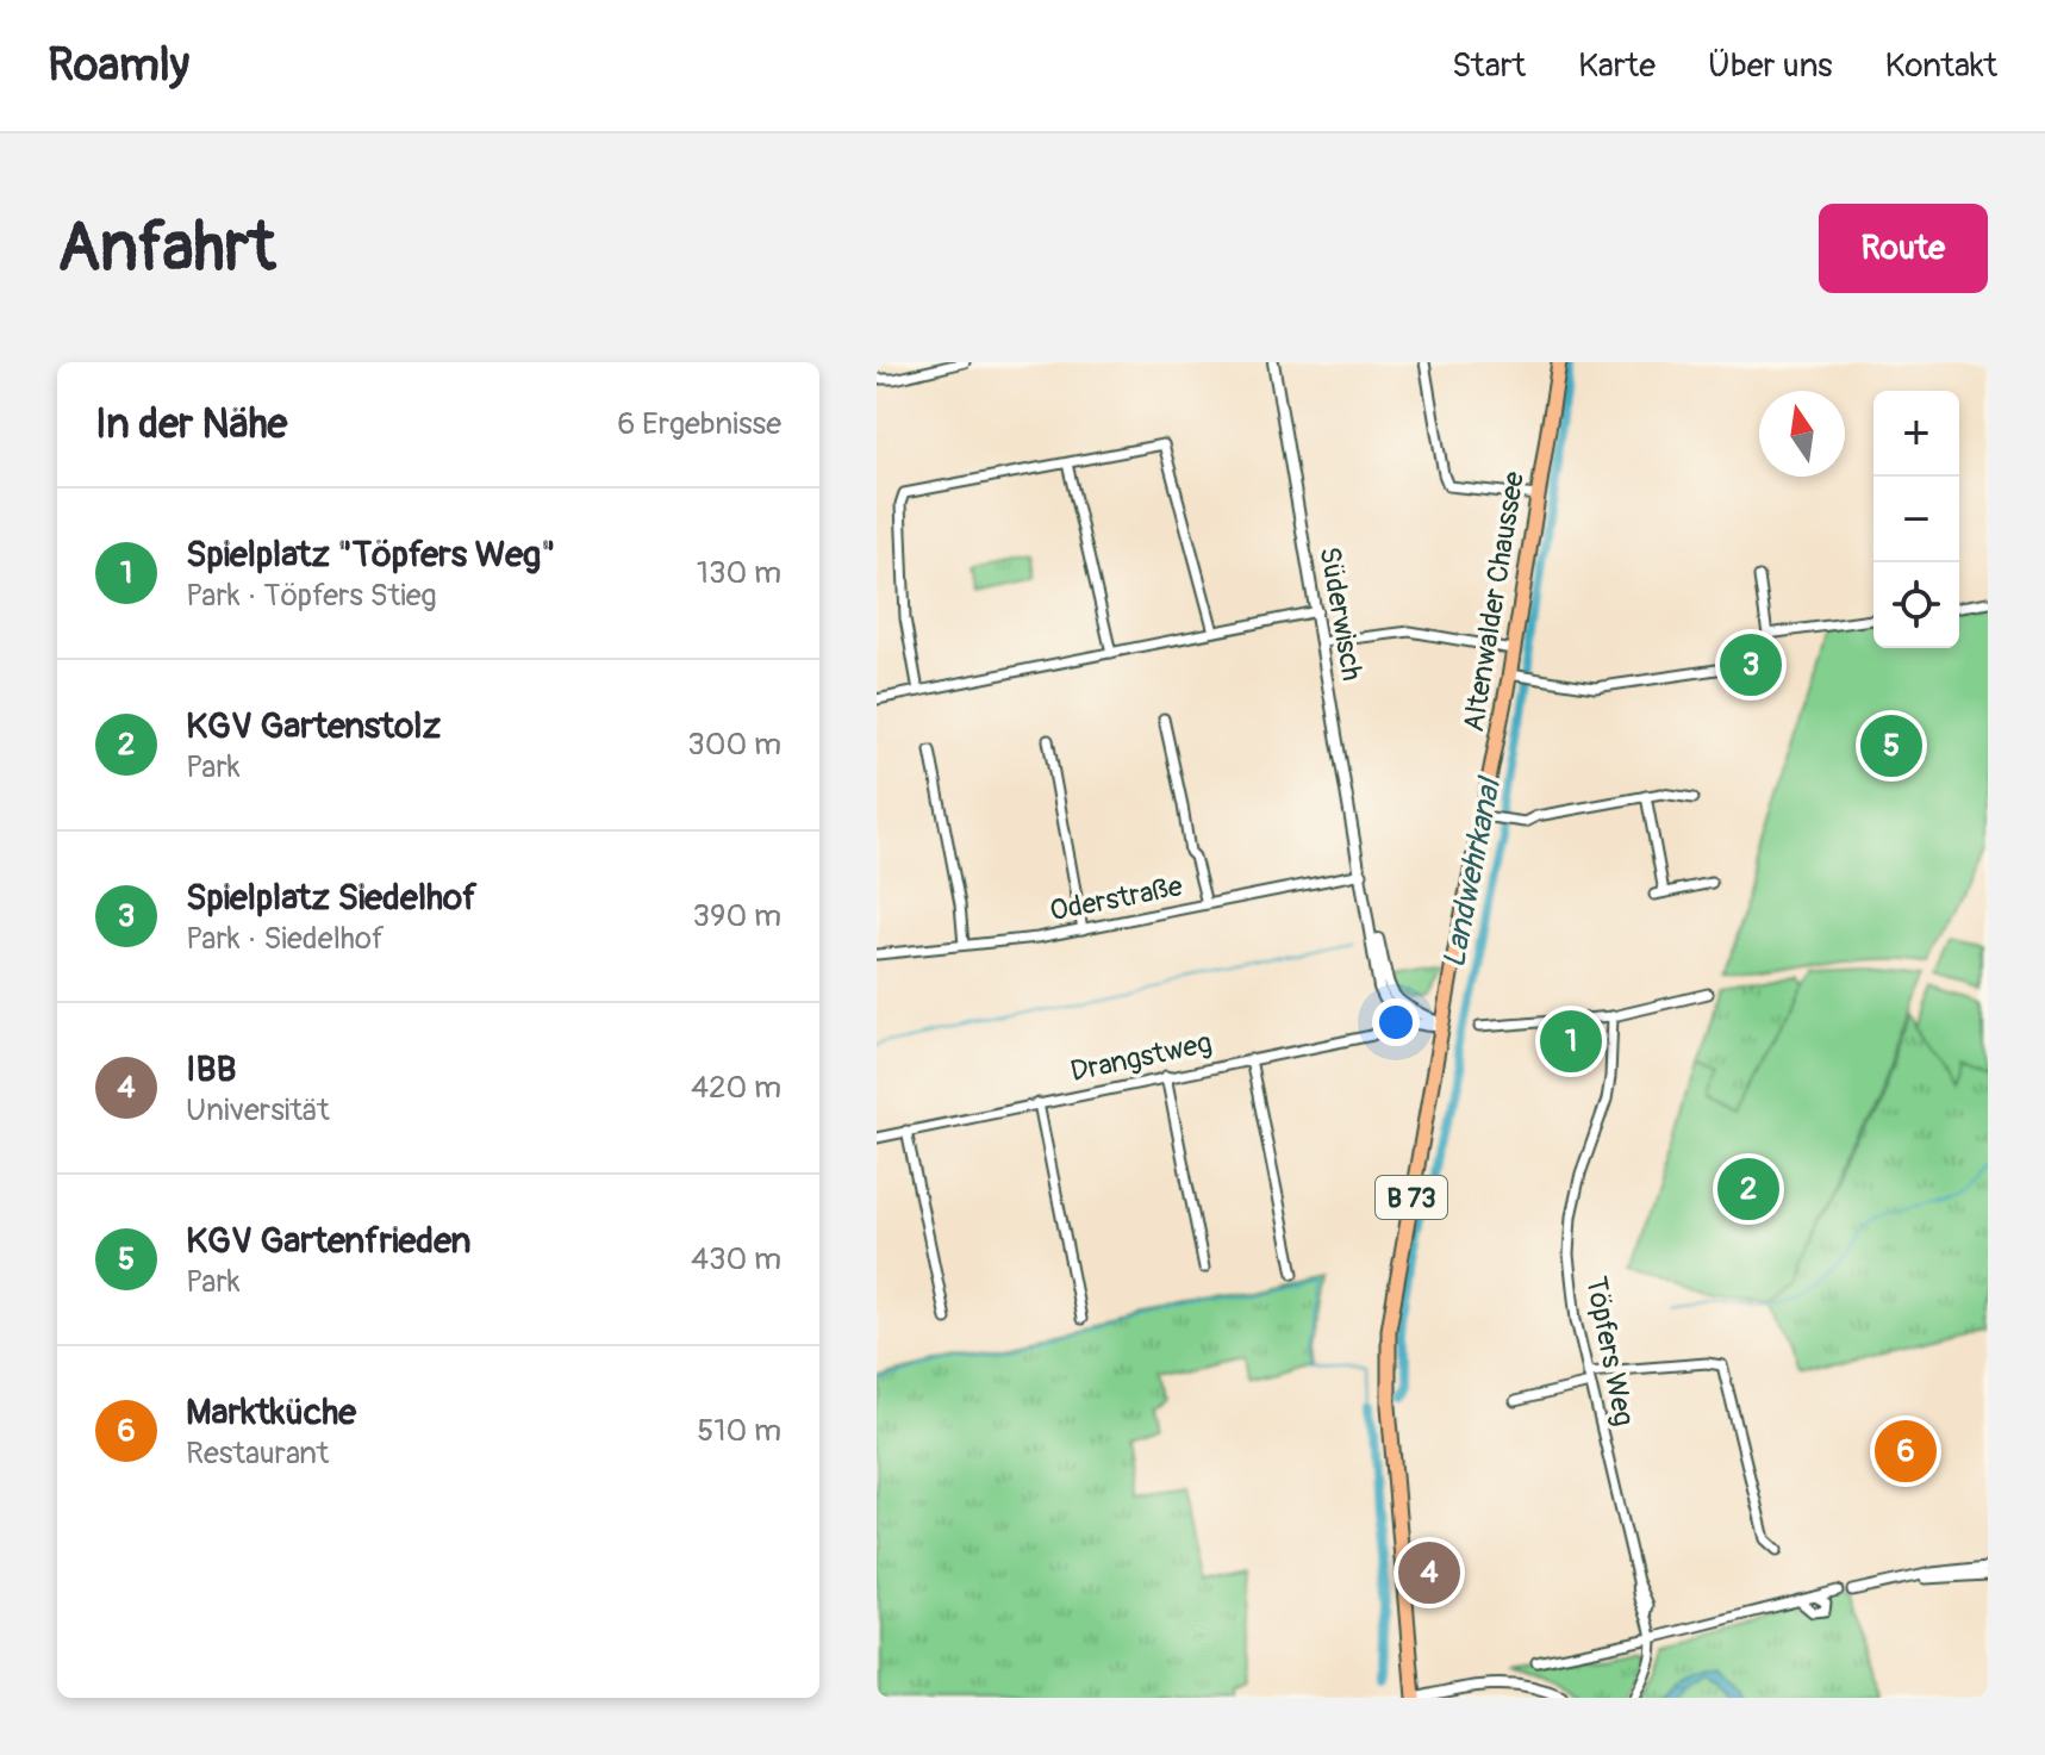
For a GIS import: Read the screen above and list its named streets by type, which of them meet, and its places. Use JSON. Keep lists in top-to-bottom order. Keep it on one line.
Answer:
{"streets":{"main road":["Altenwalder Chaussee","B 73"],"street":["Süderwisch","Oderstraße","Drangstweg","Töpfers Weg"]},"crossings":[["Süderwisch","Oderstraße"],["Süderwisch","Drangstweg"]],"water":["Landwehrkanal"],"north":"top","page":{"header":"Roamly","nav":["Start","Karte","Über uns","Kontakt"],"buttons":"Route","title":"Anfahrt","heading":["In der Nähe","6 Ergebnisse"],"map_buttons":["+","−"],"list":[{"mark":"1","name":"Spielplatz \"Töpfers Weg\"","note":"Park · Töpfers Stieg","value":"130 m"},{"mark":"2","name":"KGV Gartenstolz","note":"Park","value":"300 m"},{"mark":"3","name":"Spielplatz Siedelhof","note":"Park · Siedelhof","value":"390 m"},{"mark":"4","name":"IBB","note":"Universität","value":"420 m"},{"mark":"5","name":"KGV Gartenfrieden","note":"Park","value":"430 m"},{"mark":"6","name":"Marktküche","note":"Restaurant","value":"510 m"}],"pins":["3","5","1","2","6","4"]}}
